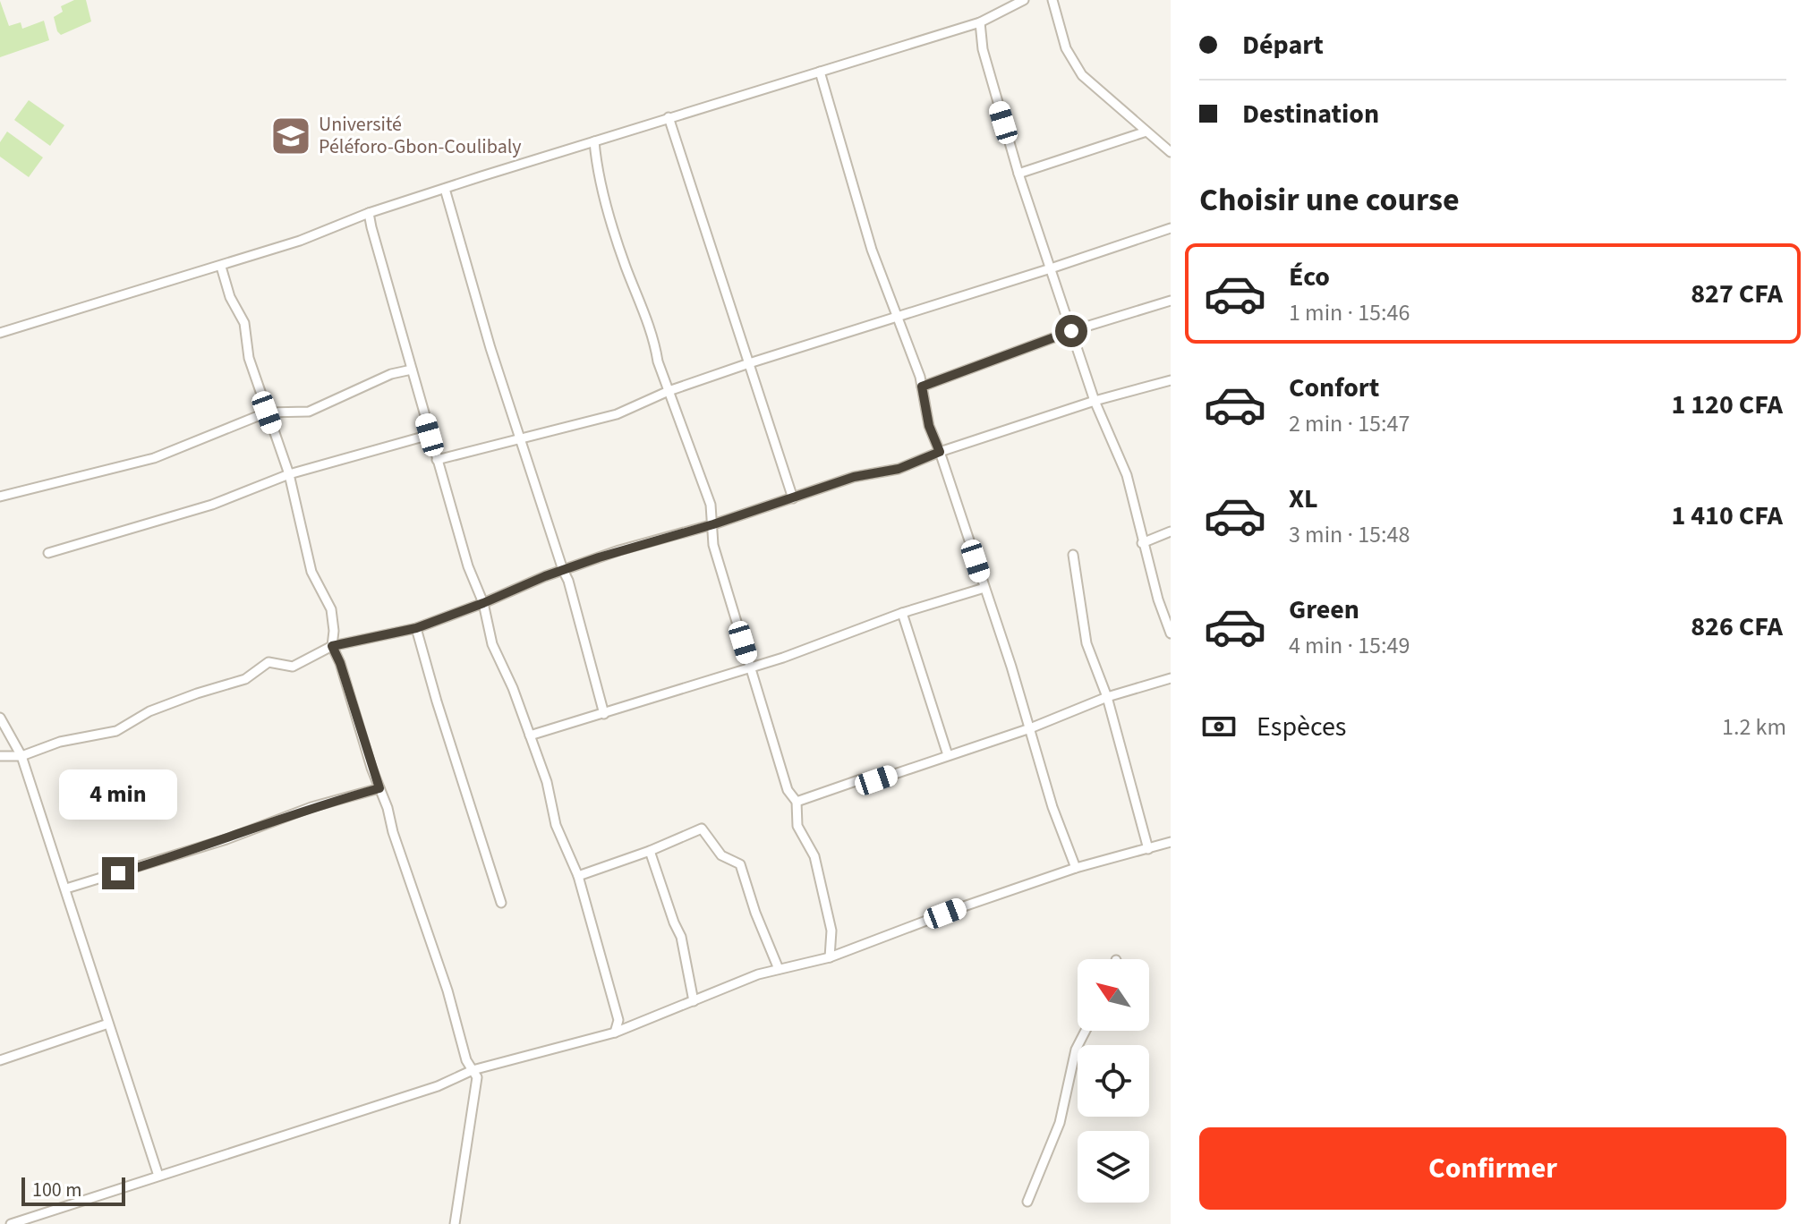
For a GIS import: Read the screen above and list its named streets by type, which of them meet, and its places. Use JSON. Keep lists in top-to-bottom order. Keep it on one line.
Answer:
{"places":{"school or university":["Université Péléforo-Gbon-Coulibaly"]},"scale_bar":"100 m","north":"top left","page":{"banner":["Départ","Destination"],"heading":"Choisir une course","list":[{"name":"Éco","note":"1 min · 15:46","value":"827 CFA"},{"name":"Confort","note":"2 min · 15:47","value":"1 120 CFA"},{"name":"XL","note":"3 min · 15:48","value":"1 410 CFA"},{"name":"Green","note":"4 min · 15:49","value":"826 CFA"}],"pay":["Espèces","1.2 km"],"bubble":"4 min","buttons":"Confirmer","scale":"100 m"}}
